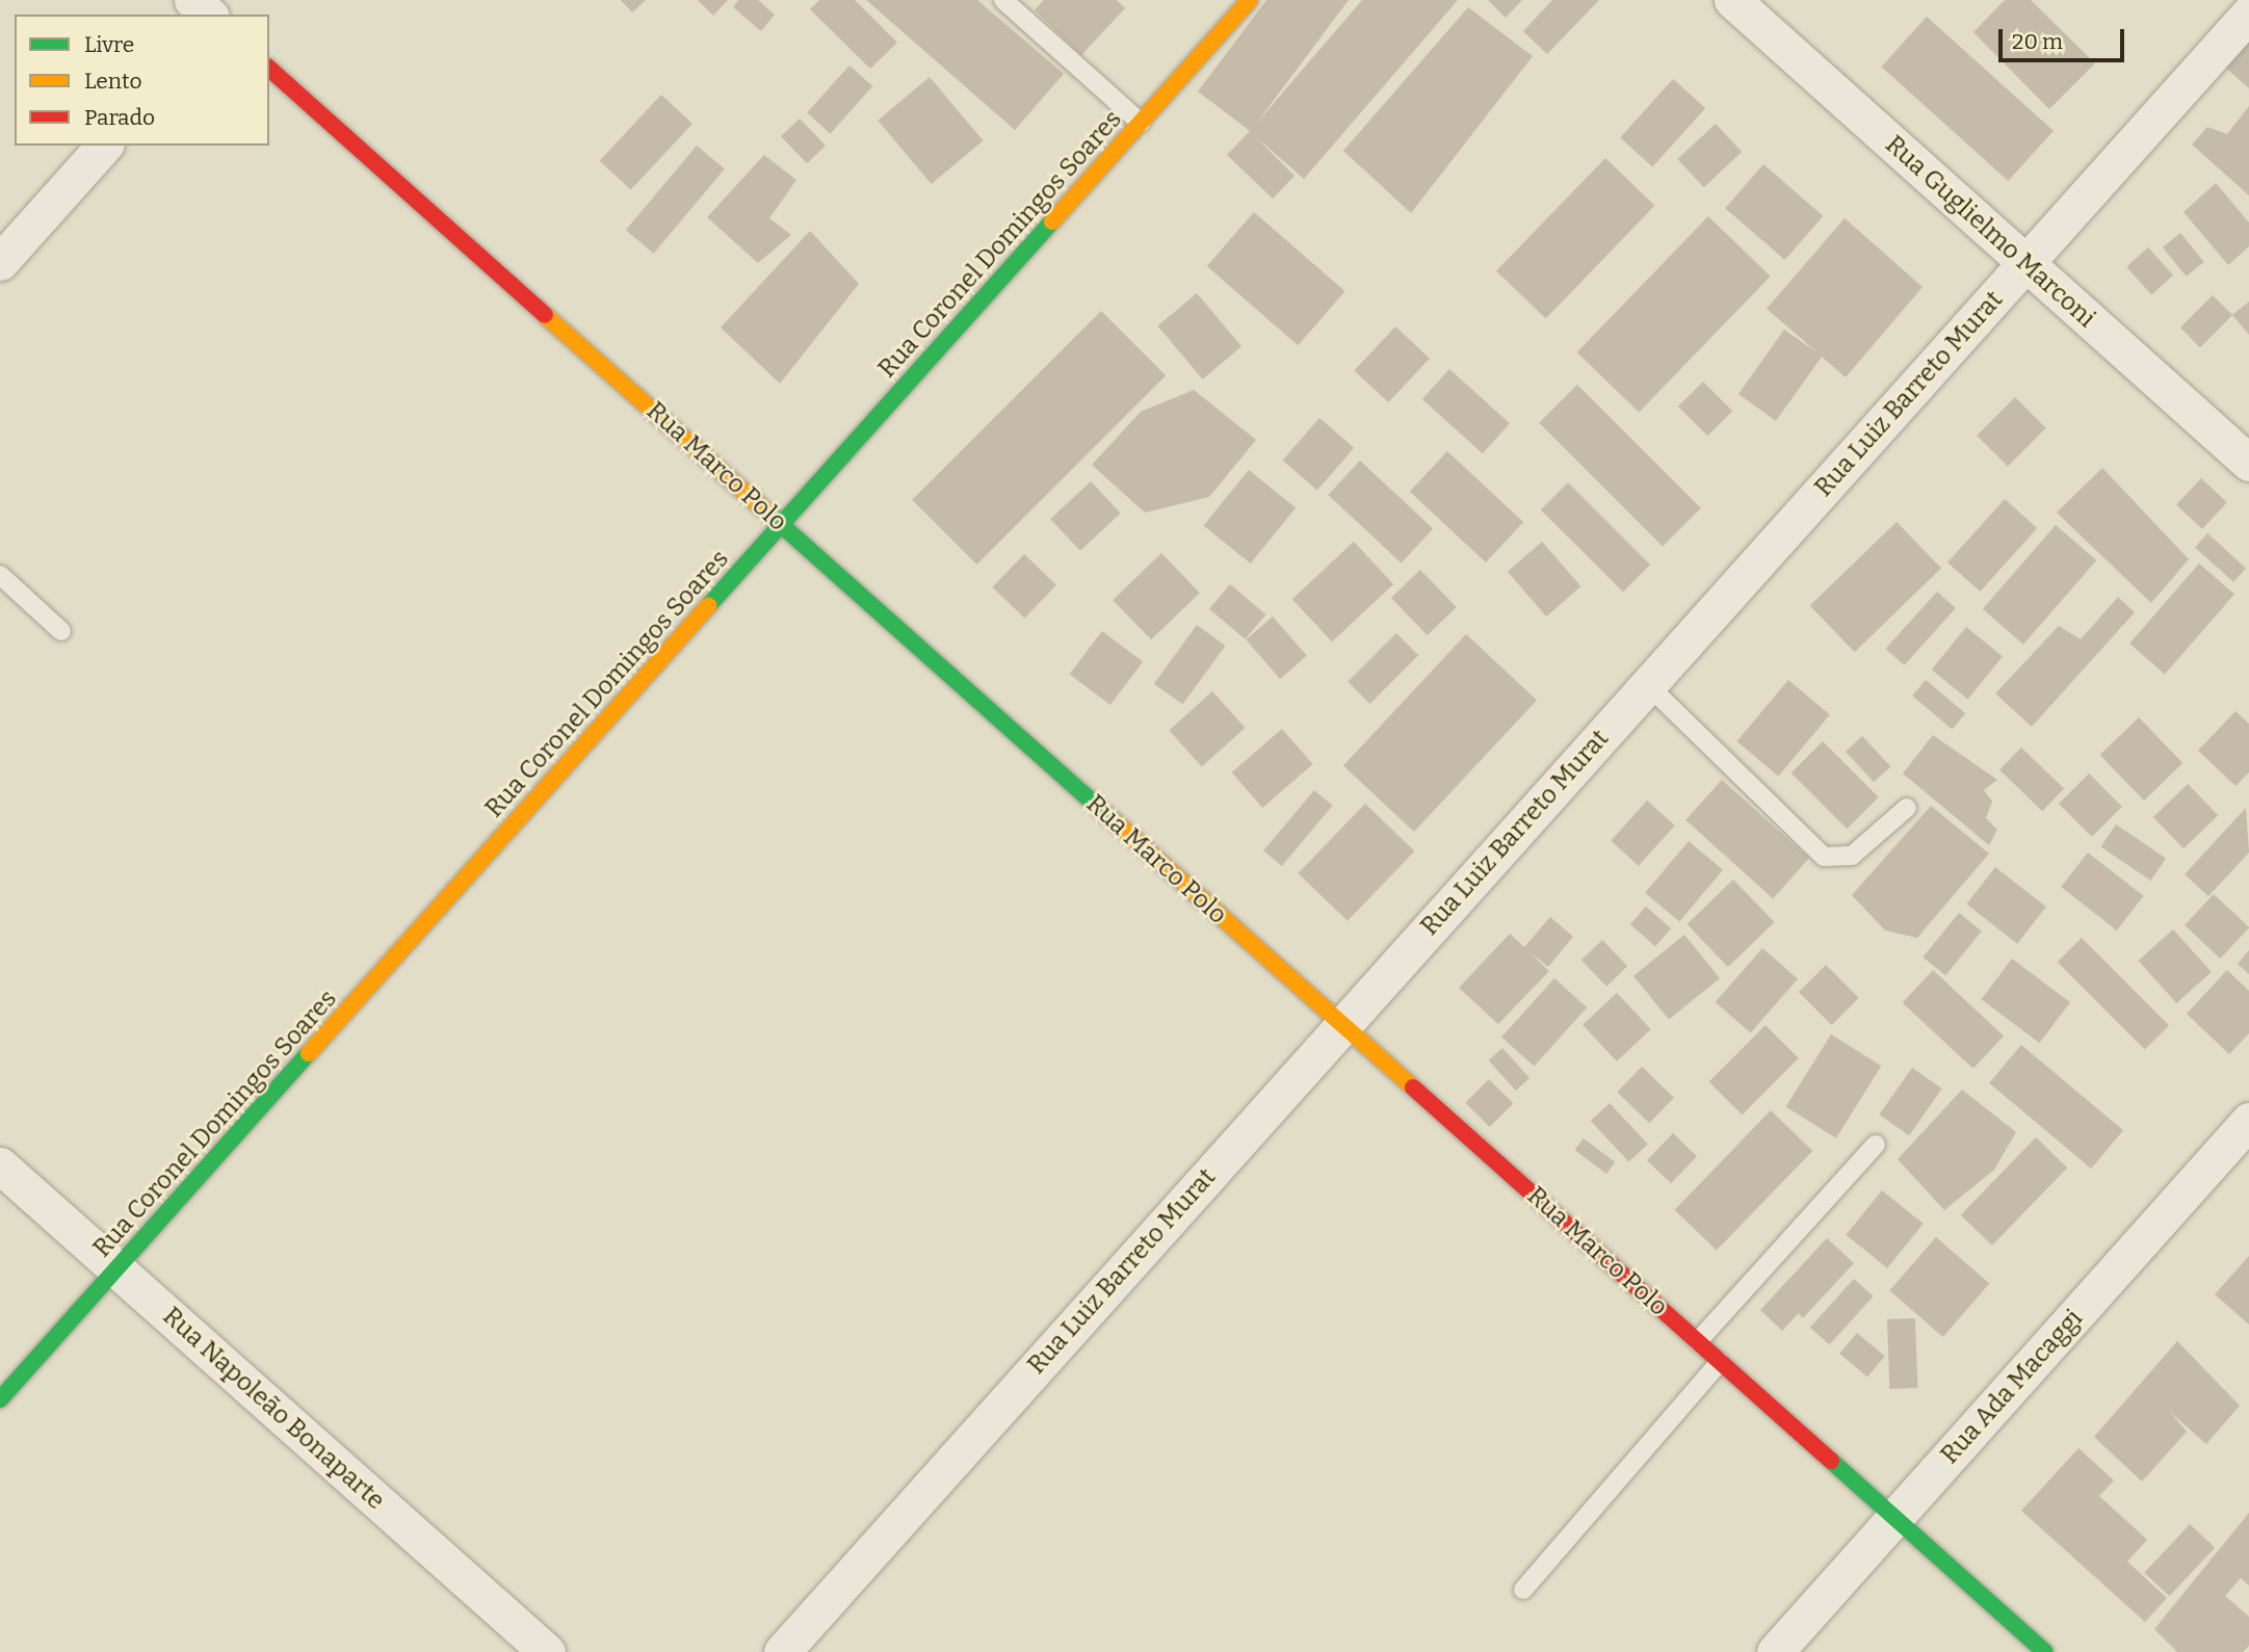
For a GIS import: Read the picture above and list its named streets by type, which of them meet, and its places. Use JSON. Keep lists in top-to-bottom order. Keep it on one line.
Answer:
{"streets":{"street":["Rua Guglielmo Marconi","Rua Coronel Domingos Soares","Rua Luiz Barreto Murat","Rua Marco Polo","Rua Ada Macaggi","Rua Napoleão Bonaparte"]},"crossings":[["Rua Guglielmo Marconi","Rua Luiz Barreto Murat"],["Rua Coronel Domingos Soares","Rua Marco Polo"],["Rua Coronel Domingos Soares","Rua Napoleão Bonaparte"],["Rua Luiz Barreto Murat","Rua Marco Polo"],["Rua Marco Polo","Rua Ada Macaggi"]],"legend":["Livre","Lento","Parado"],"scale_bar":"20 m"}
